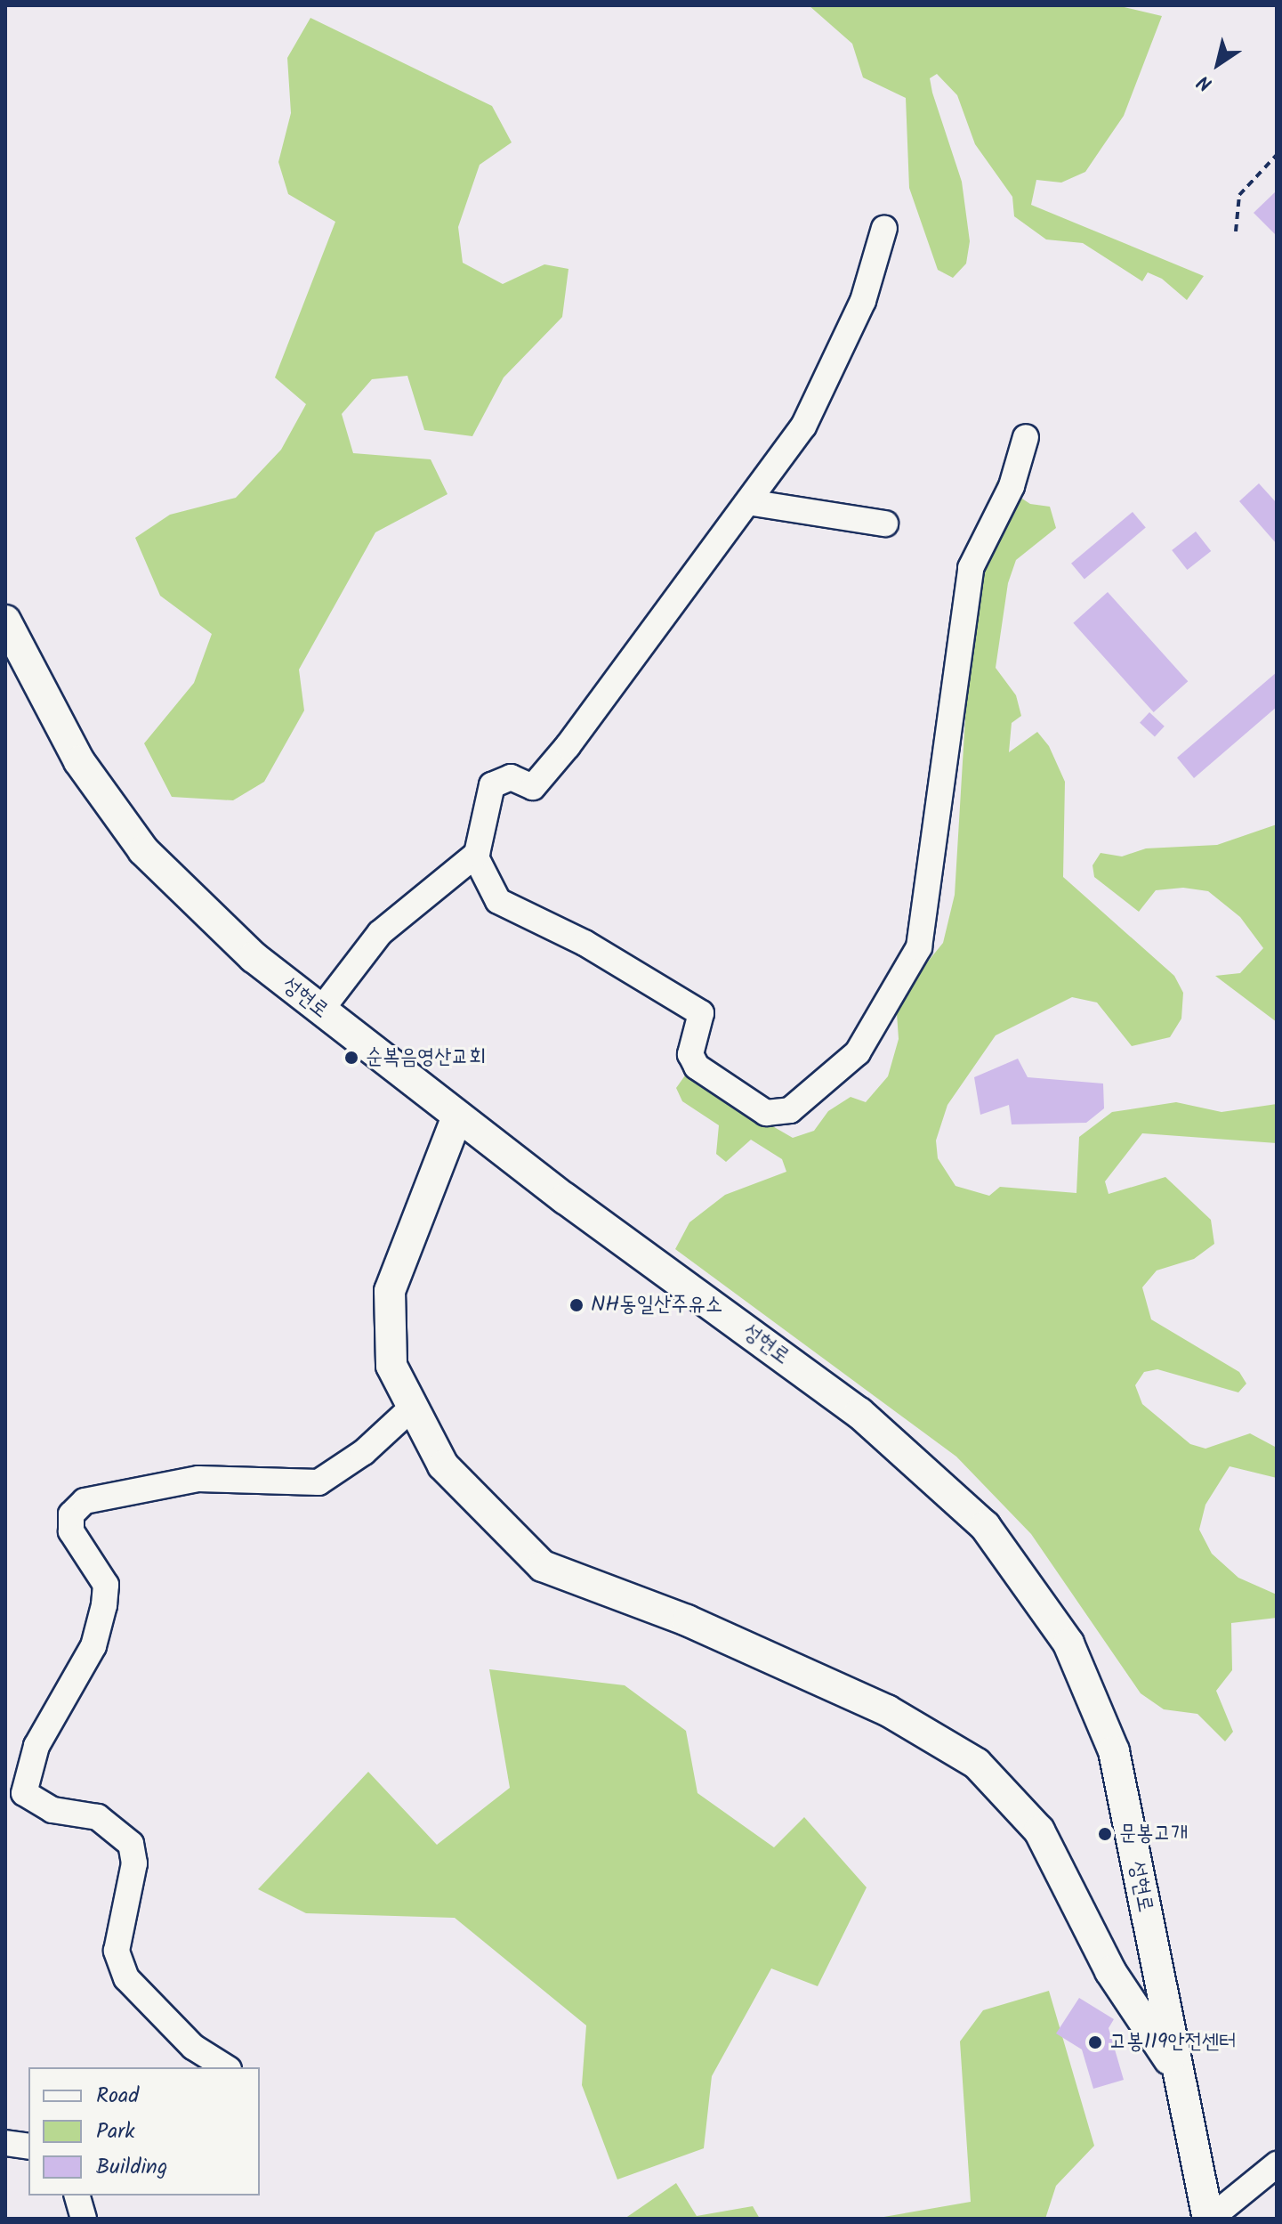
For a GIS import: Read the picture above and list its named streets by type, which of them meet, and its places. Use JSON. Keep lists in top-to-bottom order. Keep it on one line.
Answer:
{"streets":{"main road":["성현로"]},"places":["순복음영산교회","NH동일산주유소","문봉고개","고봉119안전센터"],"legend":["Road","Park","Building"],"north":"bottom left"}
